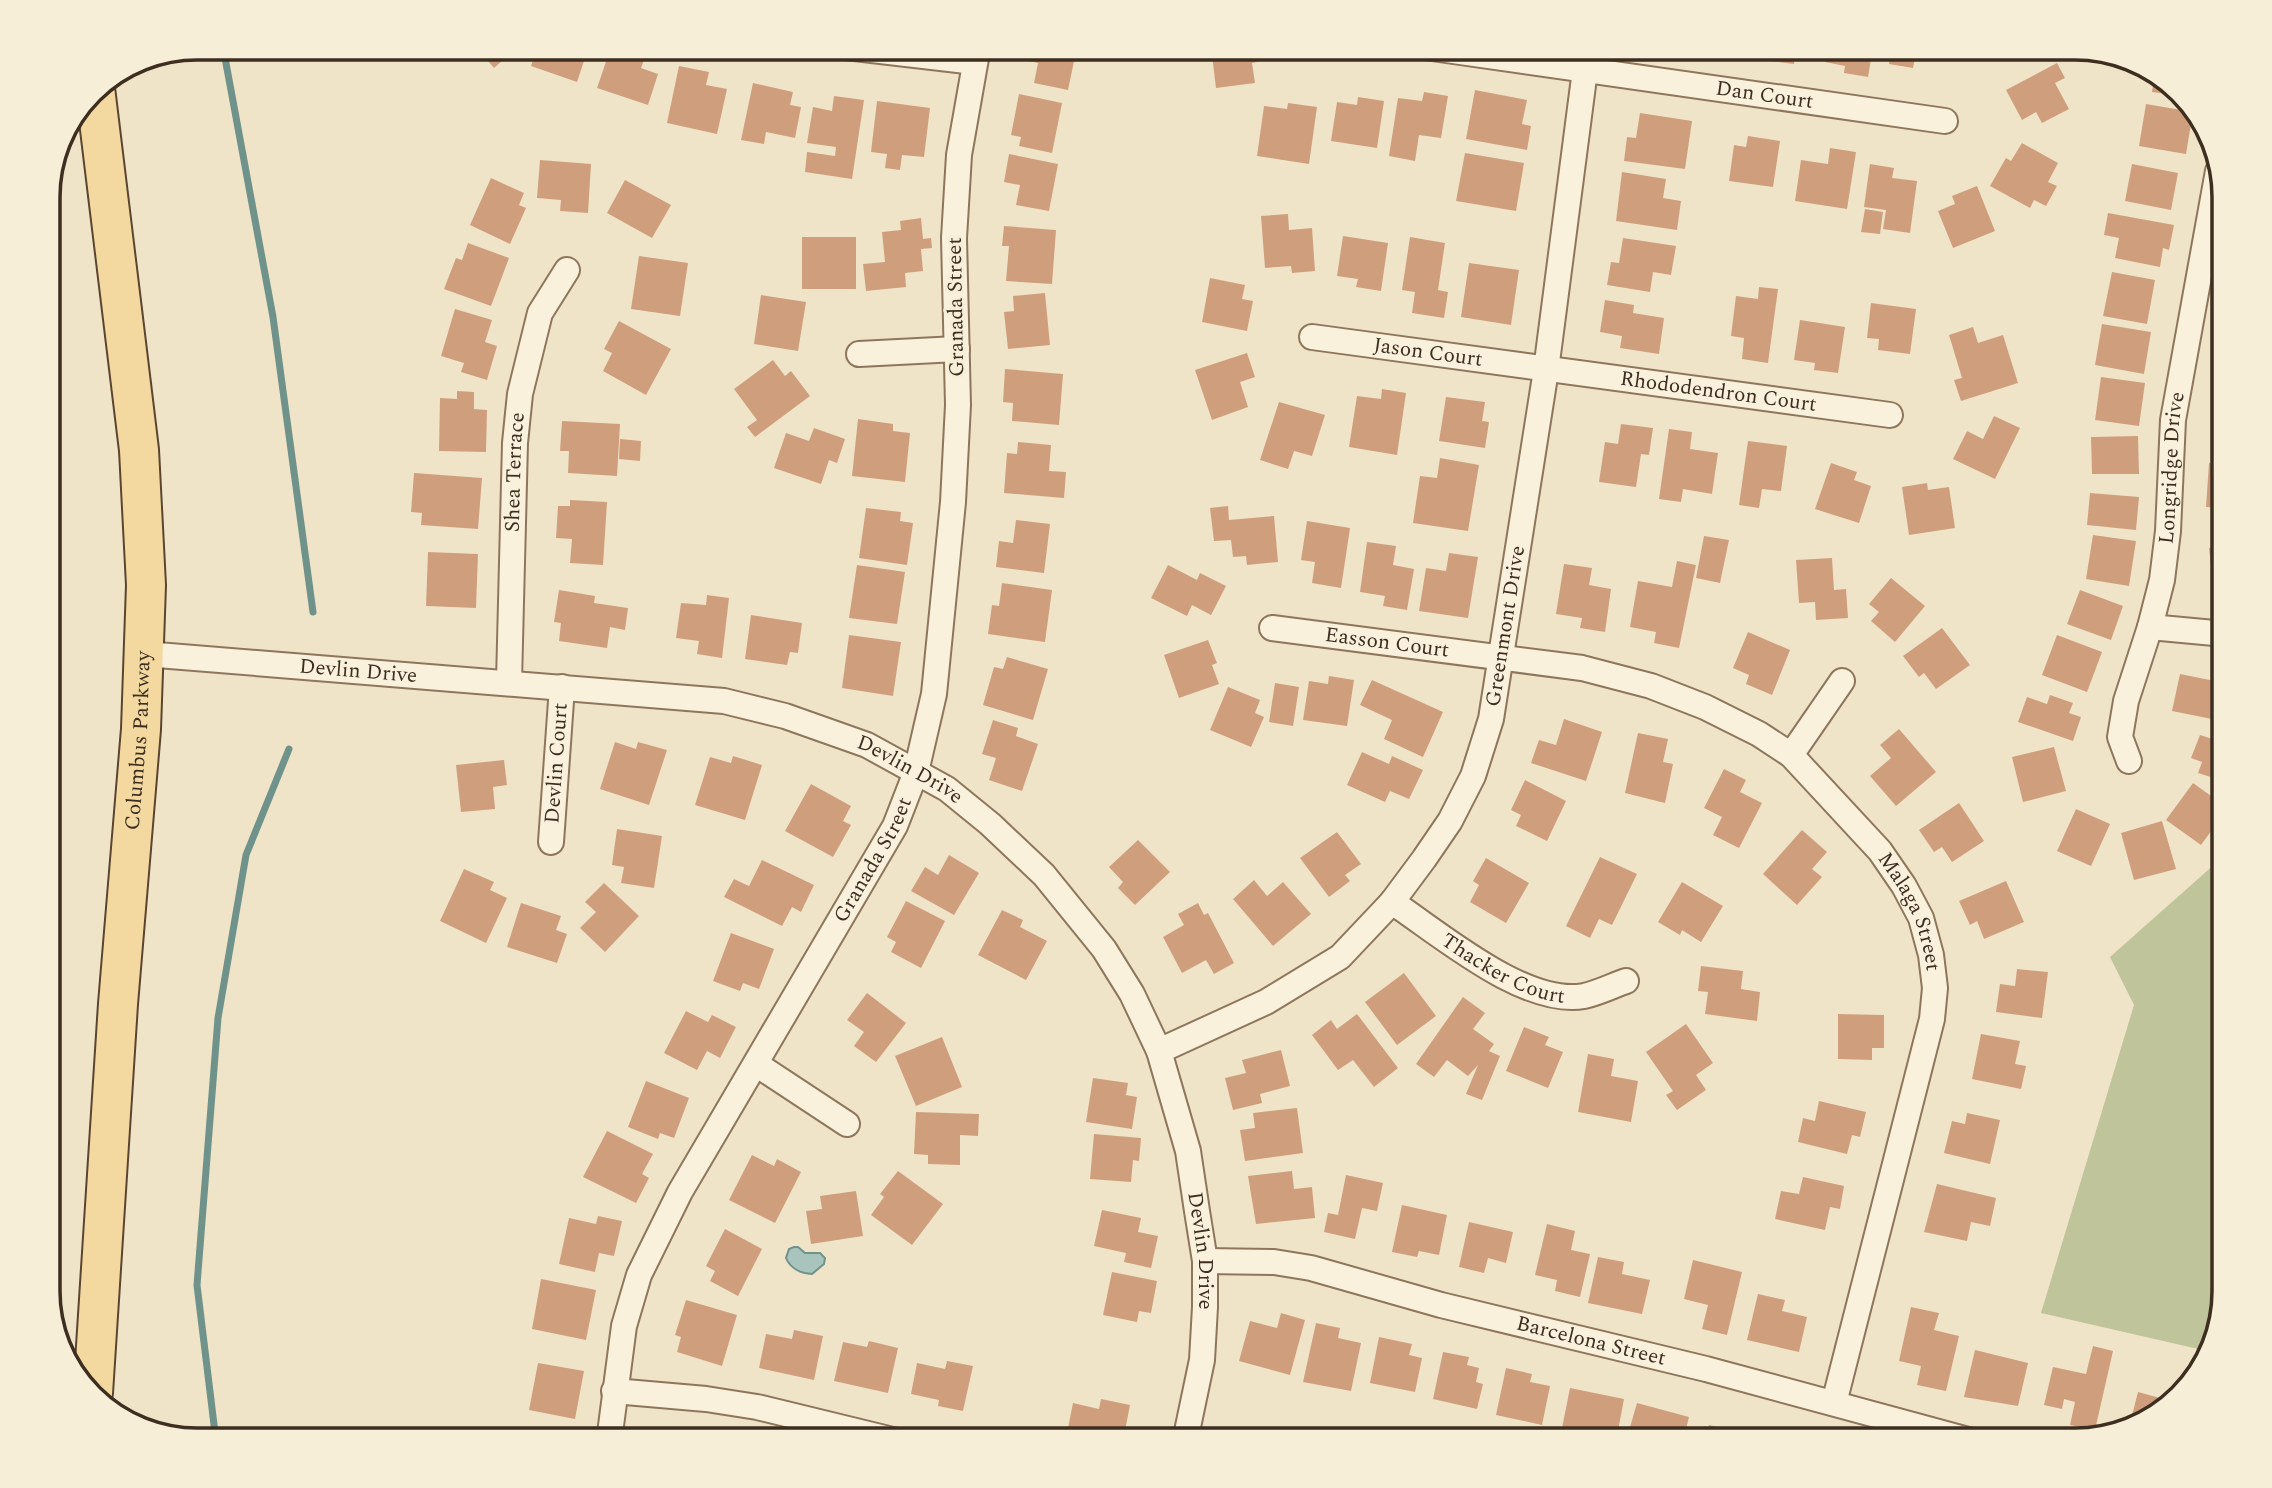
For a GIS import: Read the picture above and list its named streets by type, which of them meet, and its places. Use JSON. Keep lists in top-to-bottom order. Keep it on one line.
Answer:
{"streets":{"main road":["Columbus Parkway"],"street":["Dan Court","Granada Street","Jason Court","Rhododendron Court","Longridge Drive","Shea Terrace","Greenmont Drive","Easson Court","Devlin Drive","Devlin Court","Malaga Street","Thacker Court","Barcelona Street"]},"crossings":[["Granada Street","Devlin Drive"],["Jason Court","Rhododendron Court"],["Jason Court","Greenmont Drive"],["Rhododendron Court","Greenmont Drive"],["Shea Terrace","Devlin Drive"],["Greenmont Drive","Easson Court"],["Greenmont Drive","Devlin Drive"],["Greenmont Drive","Malaga Street"],["Greenmont Drive","Thacker Court"],["Easson Court","Malaga Street"],["Devlin Drive","Columbus Parkway"],["Devlin Drive","Devlin Court"],["Devlin Drive","Barcelona Street"],["Malaga Street","Barcelona Street"]]}
